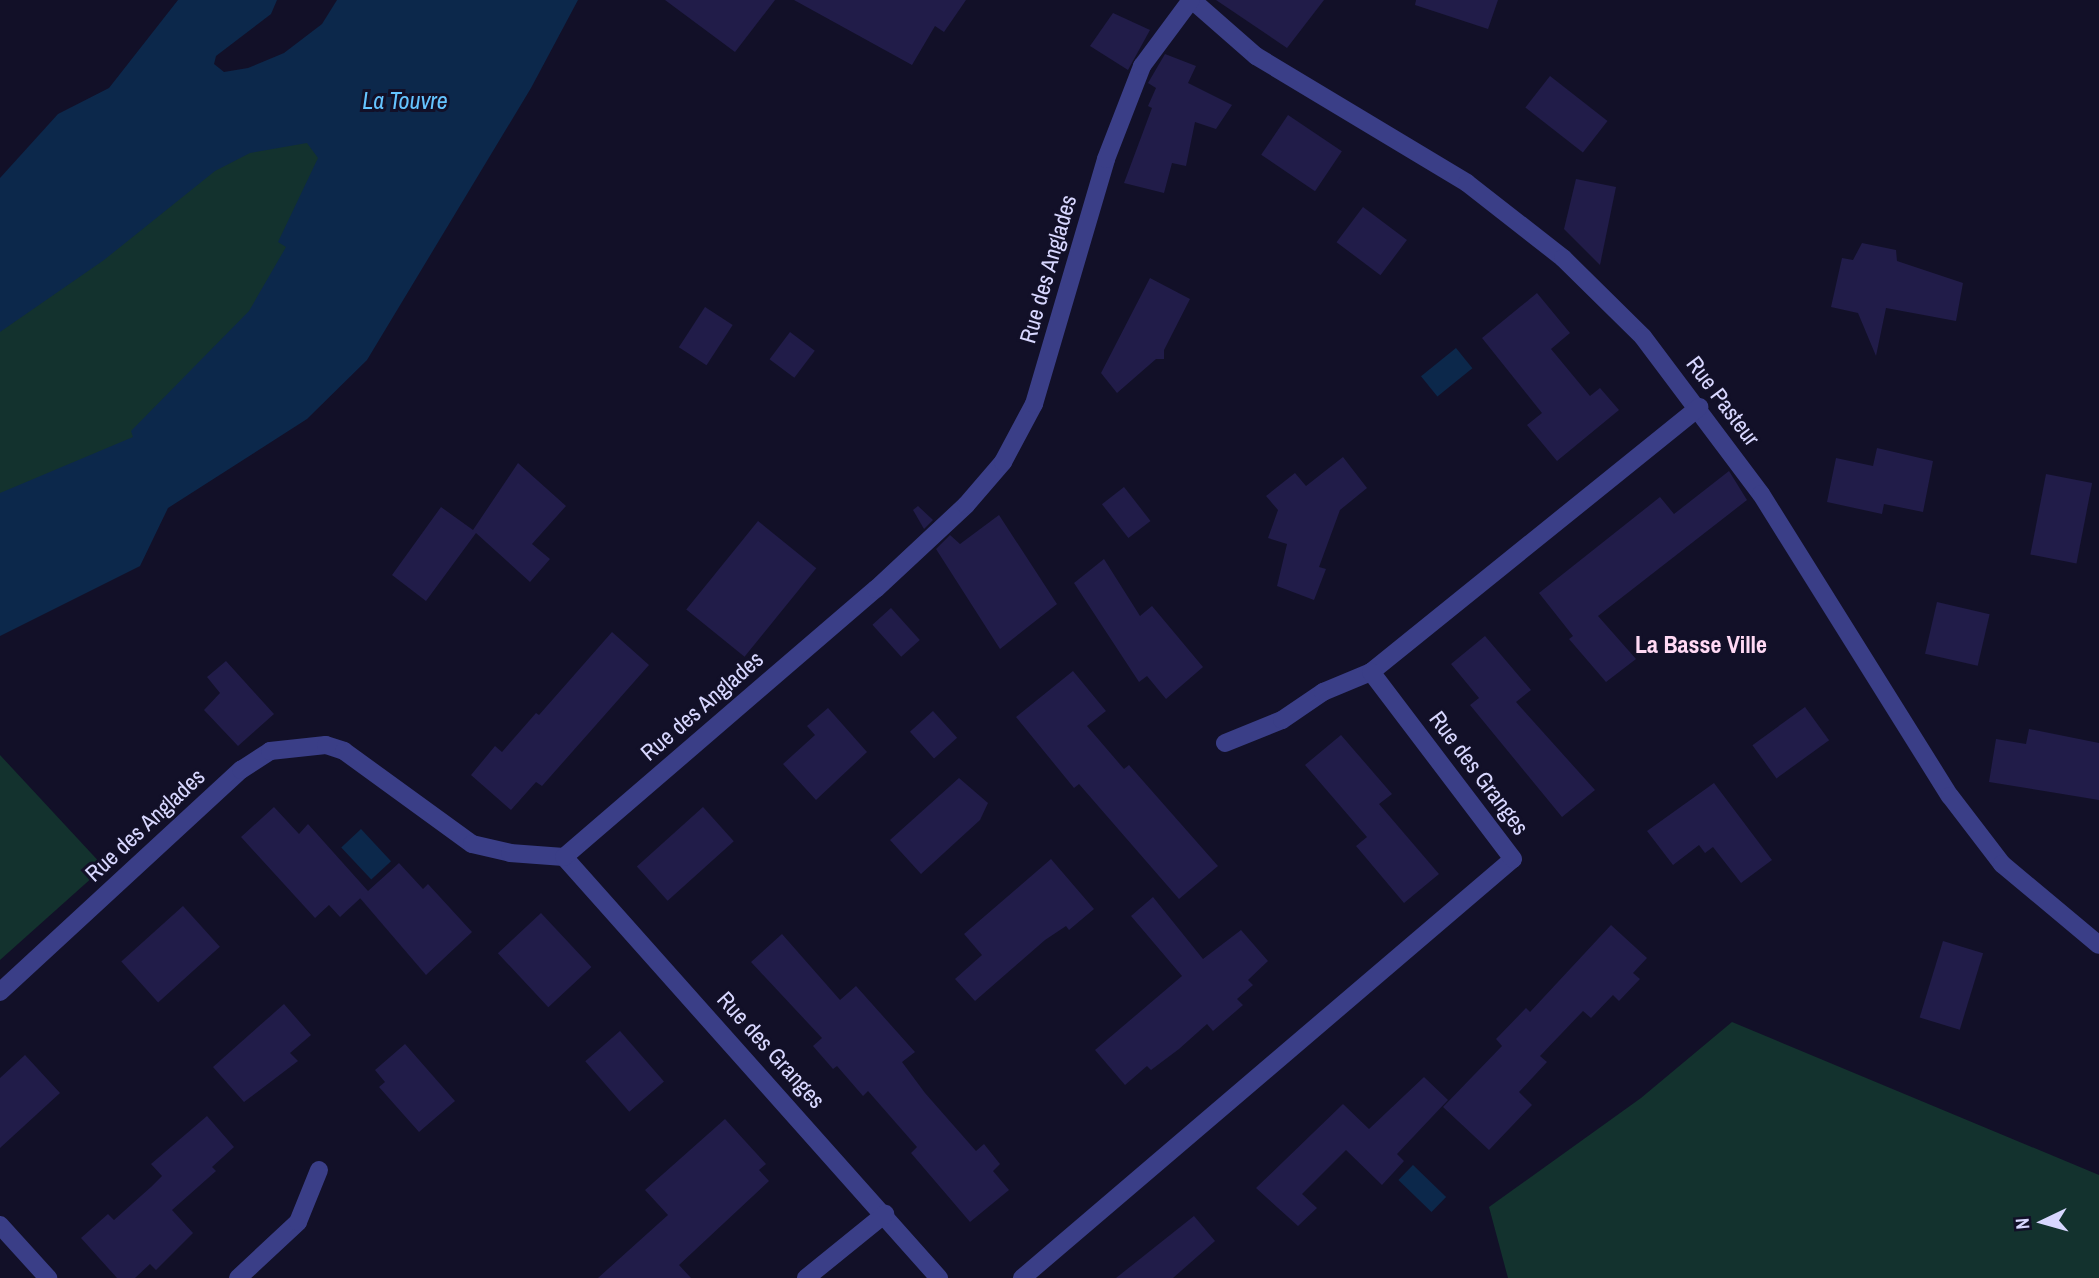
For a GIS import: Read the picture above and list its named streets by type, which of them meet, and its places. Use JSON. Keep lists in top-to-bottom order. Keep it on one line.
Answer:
{"streets":{"street":["Rue des Anglades","Rue Pasteur","Rue des Granges"]},"crossings":[["Rue des Anglades","Rue Pasteur"],["Rue des Anglades","Rue des Granges"]],"districts":["La Basse Ville"],"water":["La Touvre"],"north":"left"}
